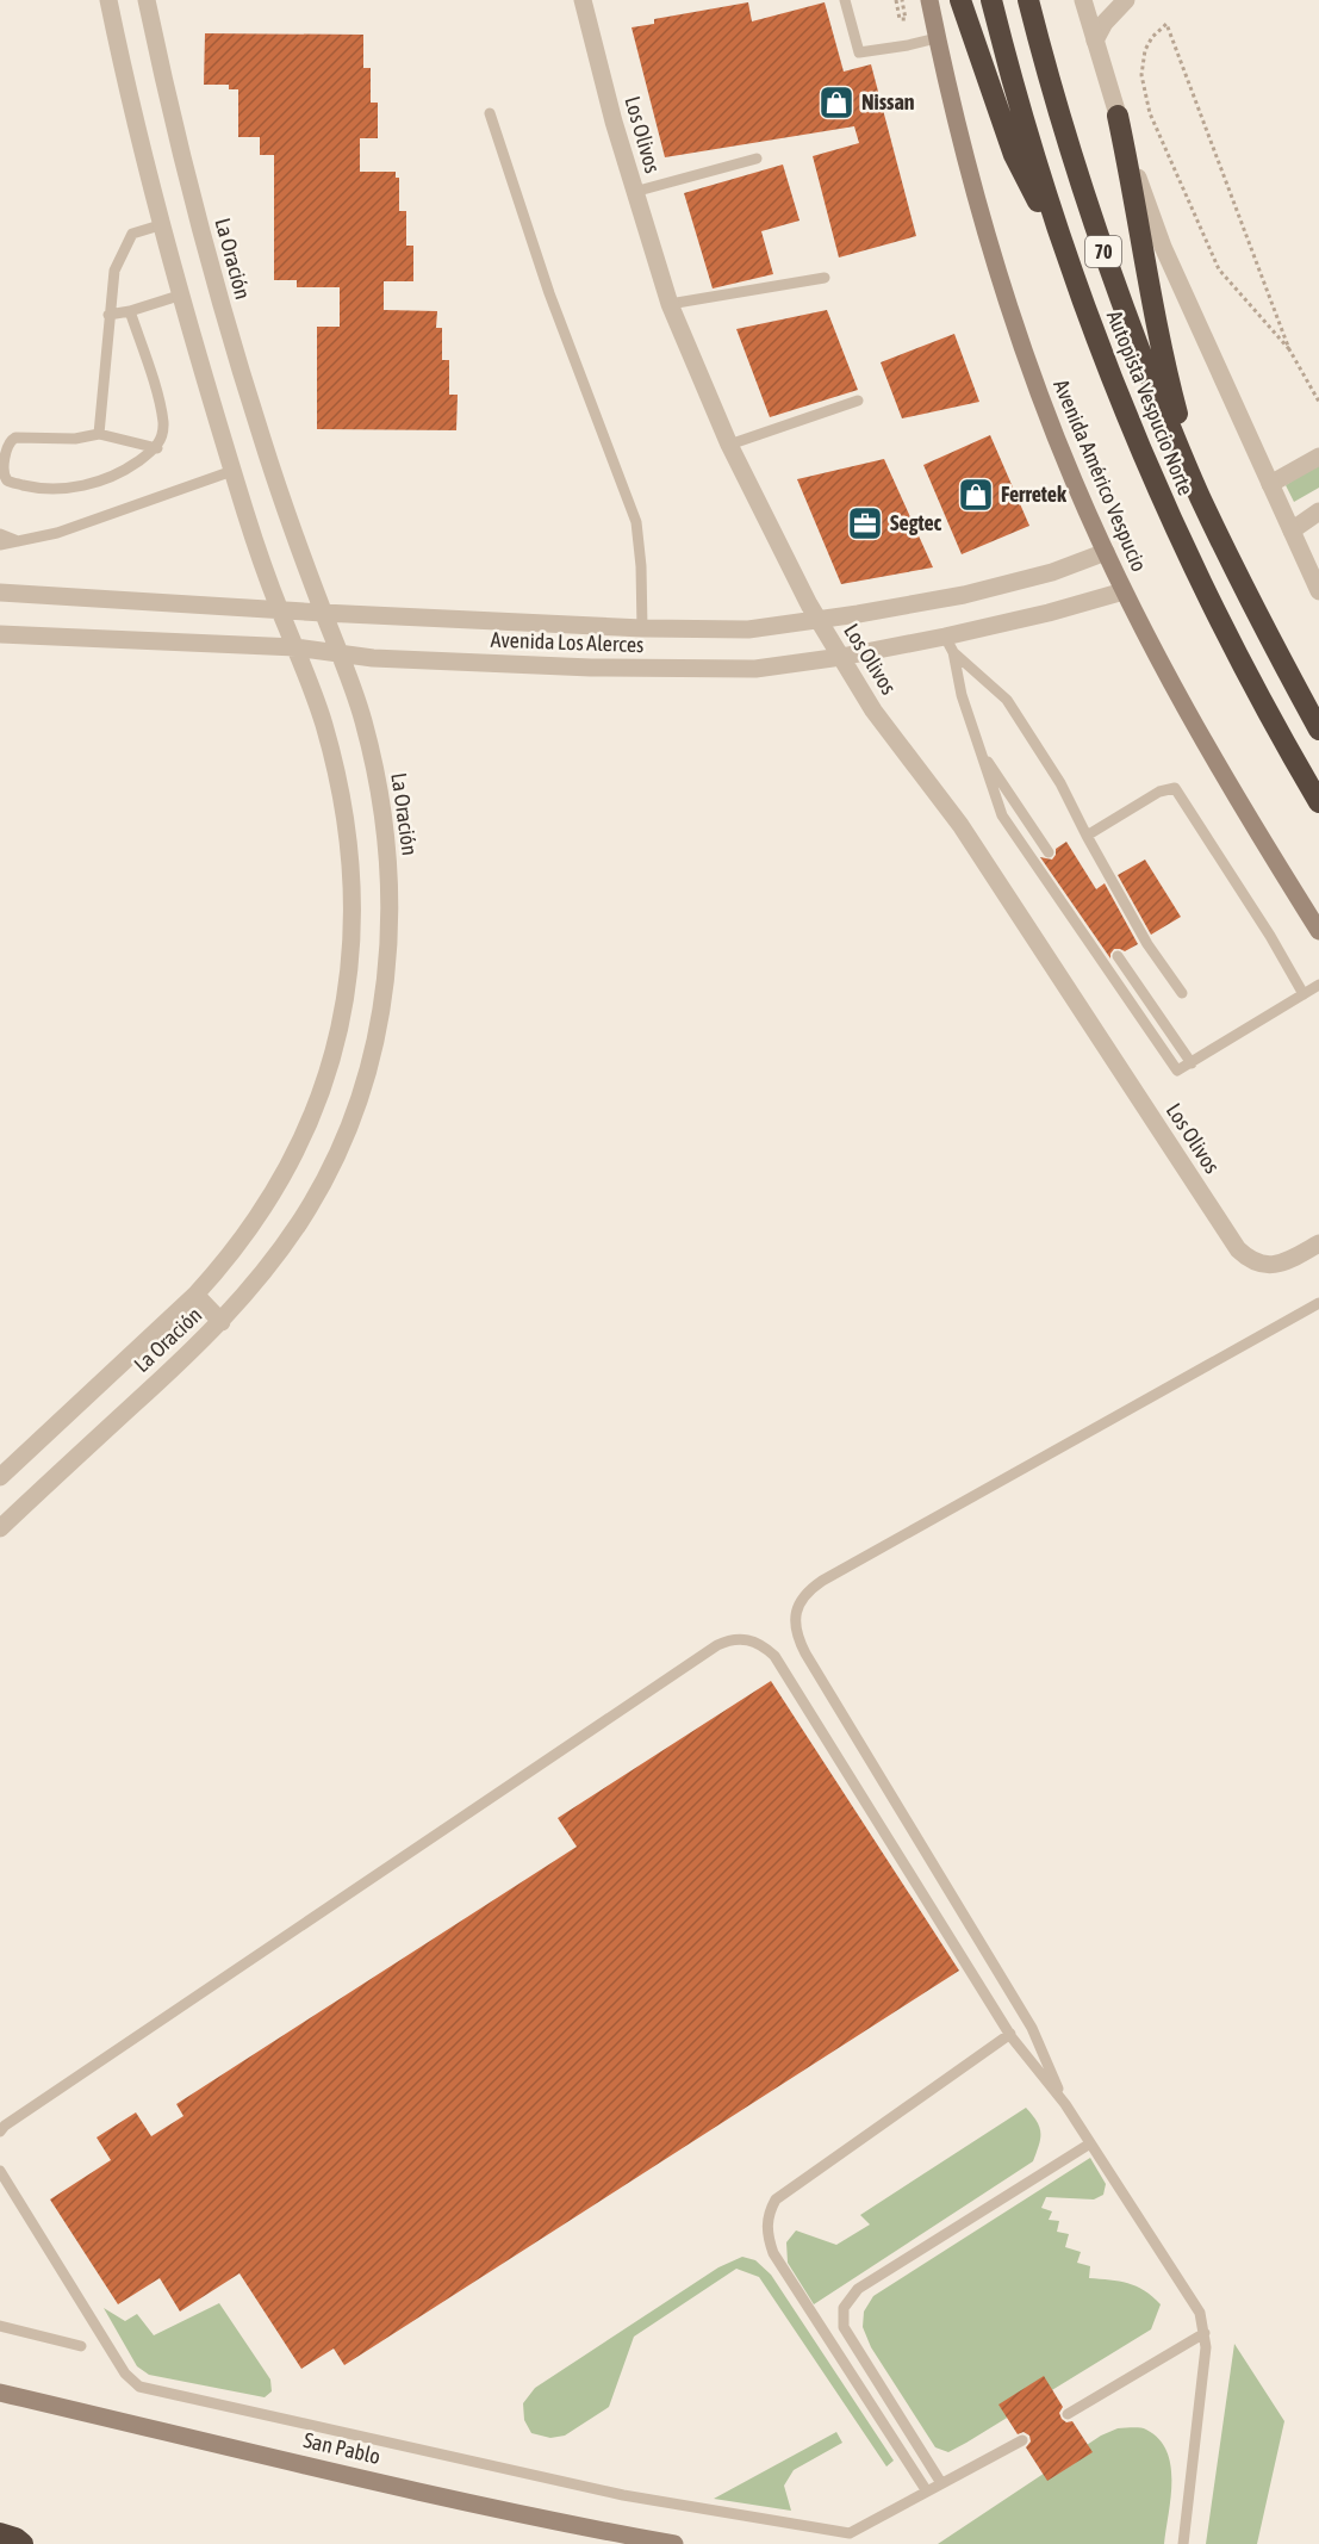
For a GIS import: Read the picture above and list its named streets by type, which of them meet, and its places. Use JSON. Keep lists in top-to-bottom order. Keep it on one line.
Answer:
{"streets":{"highway":["70","Autopista Vespucio Norte"],"main road":["Avenida Américo Vespucio","San Pablo"],"street":["Los Olivos","La Oración","Avenida Los Alerces"]},"crossings":[["Los Olivos","Avenida Los Alerces"],["La Oración","Avenida Los Alerces"],["Avenida Américo Vespucio","Avenida Los Alerces"]],"places":{"shop":["Nissan","Ferretek"],"office":["Segtec"]}}
